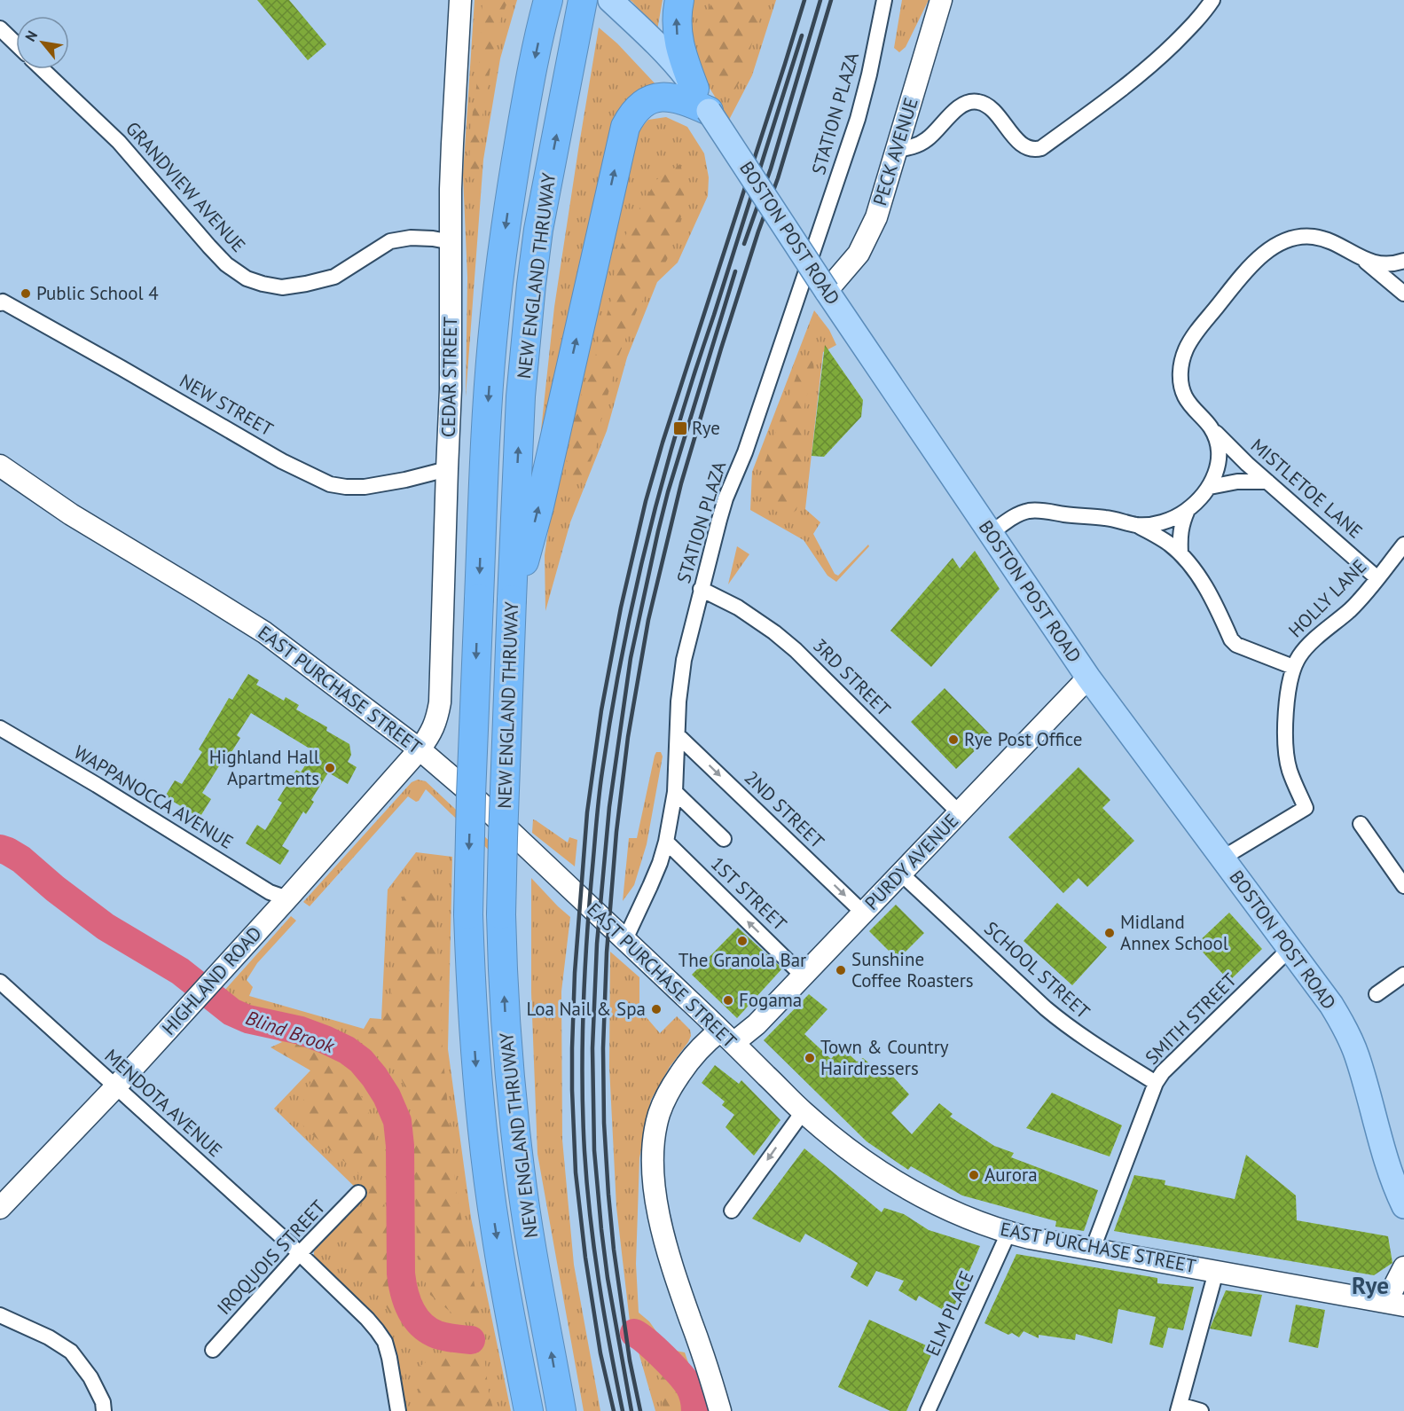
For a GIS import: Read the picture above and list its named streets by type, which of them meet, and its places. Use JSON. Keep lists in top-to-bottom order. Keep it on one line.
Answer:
{"streets":{"highway":["NEW ENGLAND THRUWAY"],"main road":["BOSTON POST ROAD"],"street":["STATION PLAZA","PECK AVENUE","GRANDVIEW AVENUE","CEDAR STREET","NEW STREET","MISTLETOE LANE","HOLLY LANE","3RD STREET","EAST PURCHASE STREET","WAPPANOCCA AVENUE","2ND STREET","PURDY AVENUE","1ST STREET","SCHOOL STREET","HIGHLAND ROAD","SMITH STREET","MENDOTA AVENUE","IROQUOIS STREET","ELM PLACE"]},"crossings":[["STATION PLAZA","3RD STREET"],["STATION PLAZA","EAST PURCHASE STREET"],["STATION PLAZA","2ND STREET"],["STATION PLAZA","1ST STREET"],["PECK AVENUE","BOSTON POST ROAD"],["GRANDVIEW AVENUE","CEDAR STREET"],["BOSTON POST ROAD","HOLLY LANE"],["BOSTON POST ROAD","PURDY AVENUE"],["BOSTON POST ROAD","SMITH STREET"],["CEDAR STREET","NEW STREET"],["CEDAR STREET","EAST PURCHASE STREET"],["CEDAR STREET","HIGHLAND ROAD"],["MISTLETOE LANE","HOLLY LANE"],["3RD STREET","PURDY AVENUE"],["EAST PURCHASE STREET","PURDY AVENUE"],["EAST PURCHASE STREET","HIGHLAND ROAD"],["EAST PURCHASE STREET","SMITH STREET"],["EAST PURCHASE STREET","ELM PLACE"],["WAPPANOCCA AVENUE","HIGHLAND ROAD"],["2ND STREET","PURDY AVENUE"],["PURDY AVENUE","1ST STREET"],["PURDY AVENUE","SCHOOL STREET"],["SCHOOL STREET","SMITH STREET"],["HIGHLAND ROAD","MENDOTA AVENUE"],["MENDOTA AVENUE","IROQUOIS STREET"]],"one_way":["2ND STREET","1ST STREET"],"districts":["Rye"],"water":["Blind Brook"],"places":{"other":["Public School 4","Rye Post Office","Highland Hall Apartments","Midland Annex School","The Granola Bar","Sunshine Coffee Roasters","Fogama","Loa Nail & Spa","Town & Country Hairdressers","Aurora"],"transit":["Rye"]},"north":"top left"}
